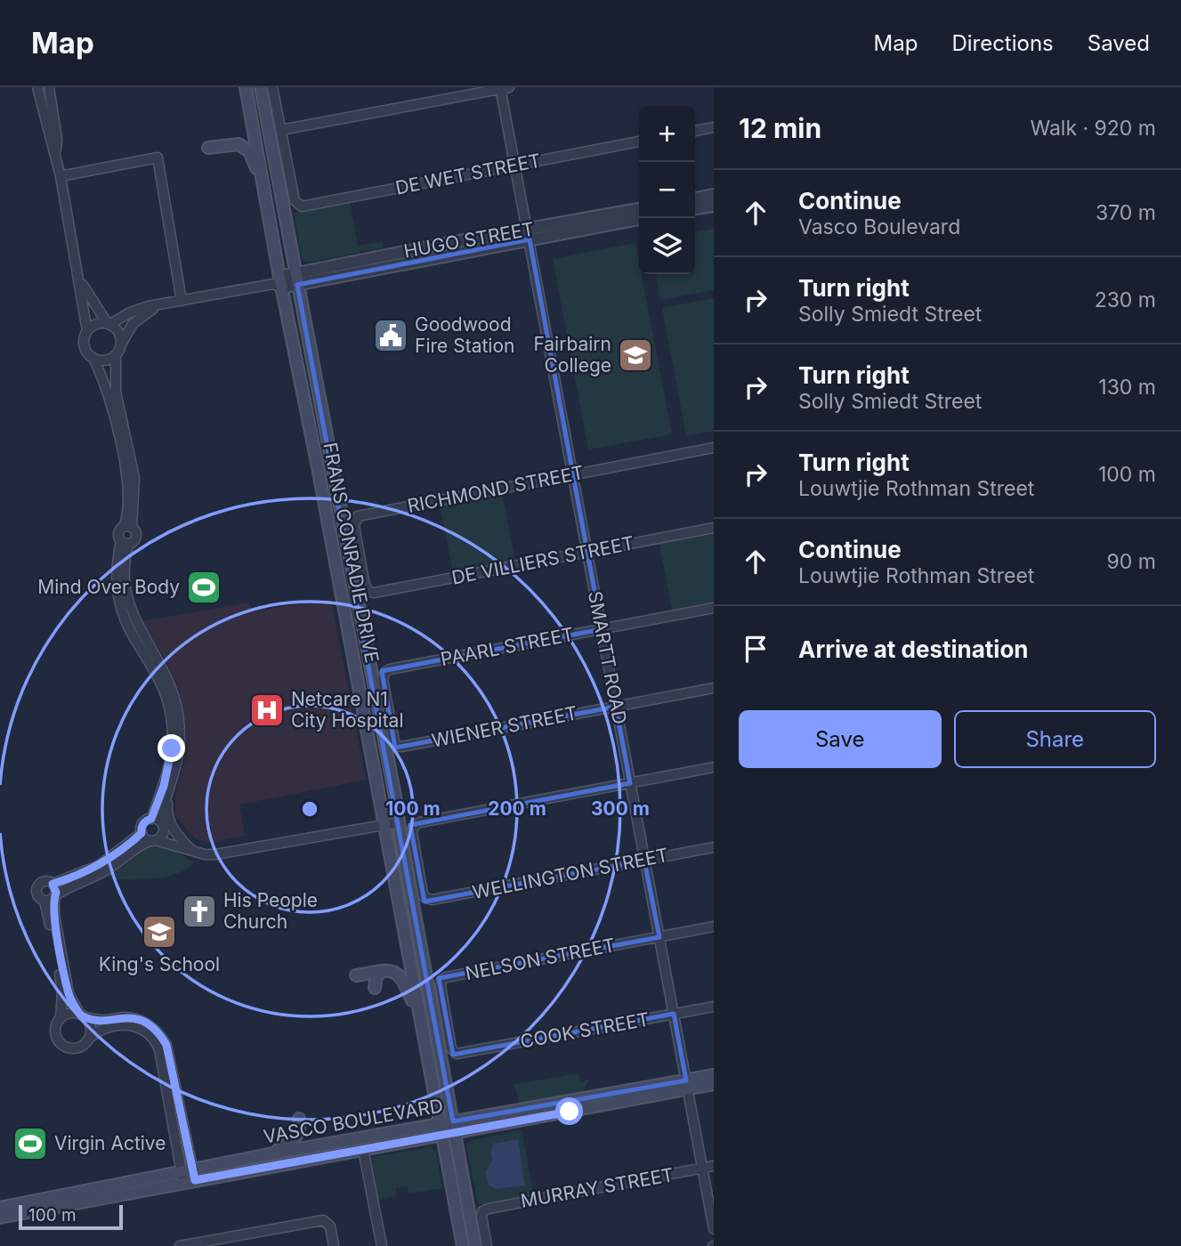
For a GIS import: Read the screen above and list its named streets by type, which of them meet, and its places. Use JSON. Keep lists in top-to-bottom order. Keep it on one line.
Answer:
{"streets":{"main road":["FRANS CONRADIE DRIVE","VASCO BOULEVARD"],"street":["DE WET STREET","HUGO STREET","RICHMOND STREET","DE VILLIERS STREET","PAARL STREET","SMARTT ROAD","WIENER STREET","WELLINGTON STREET","NELSON STREET","COOK STREET","MURRAY STREET"]},"crossings":[["DE WET STREET","SMARTT ROAD"],["HUGO STREET","FRANS CONRADIE DRIVE"],["HUGO STREET","SMARTT ROAD"],["RICHMOND STREET","DE VILLIERS STREET"],["RICHMOND STREET","SMARTT ROAD"],["FRANS CONRADIE DRIVE","VASCO BOULEVARD"],["DE VILLIERS STREET","SMARTT ROAD"],["PAARL STREET","SMARTT ROAD"],["PAARL STREET","WIENER STREET"],["SMARTT ROAD","WIENER STREET"],["SMARTT ROAD","WELLINGTON STREET"],["SMARTT ROAD","NELSON STREET"],["SMARTT ROAD","COOK STREET"],["SMARTT ROAD","VASCO BOULEVARD"],["SMARTT ROAD","MURRAY STREET"],["NELSON STREET","COOK STREET"]],"places":{"public building":["Goodwood Fire Station"],"school or university":["Fairbairn College","King's School"],"sports":["Mind Over Body","Virgin Active"],"hospital":["Netcare N1 City Hospital"],"church":["His People Church"]},"scale_bar":"100 m","page":{"header":"Map","nav":["Map","Directions","Saved"],"heading":["12 min","Walk · 920 m"],"map_buttons":["+","−"],"list":[["Continue","Vasco Boulevard","370 m"],["Turn right","Solly Smiedt Street","230 m"],["Turn right","Solly Smiedt Street","130 m"],["Turn right","Louwtjie Rothman Street","100 m"],["Continue","Louwtjie Rothman Street","90 m"],"Arrive at destination"],"buttons":["Save","Share"],"scale":"100 m"},"rings":["100 m","200 m","300 m"]}
